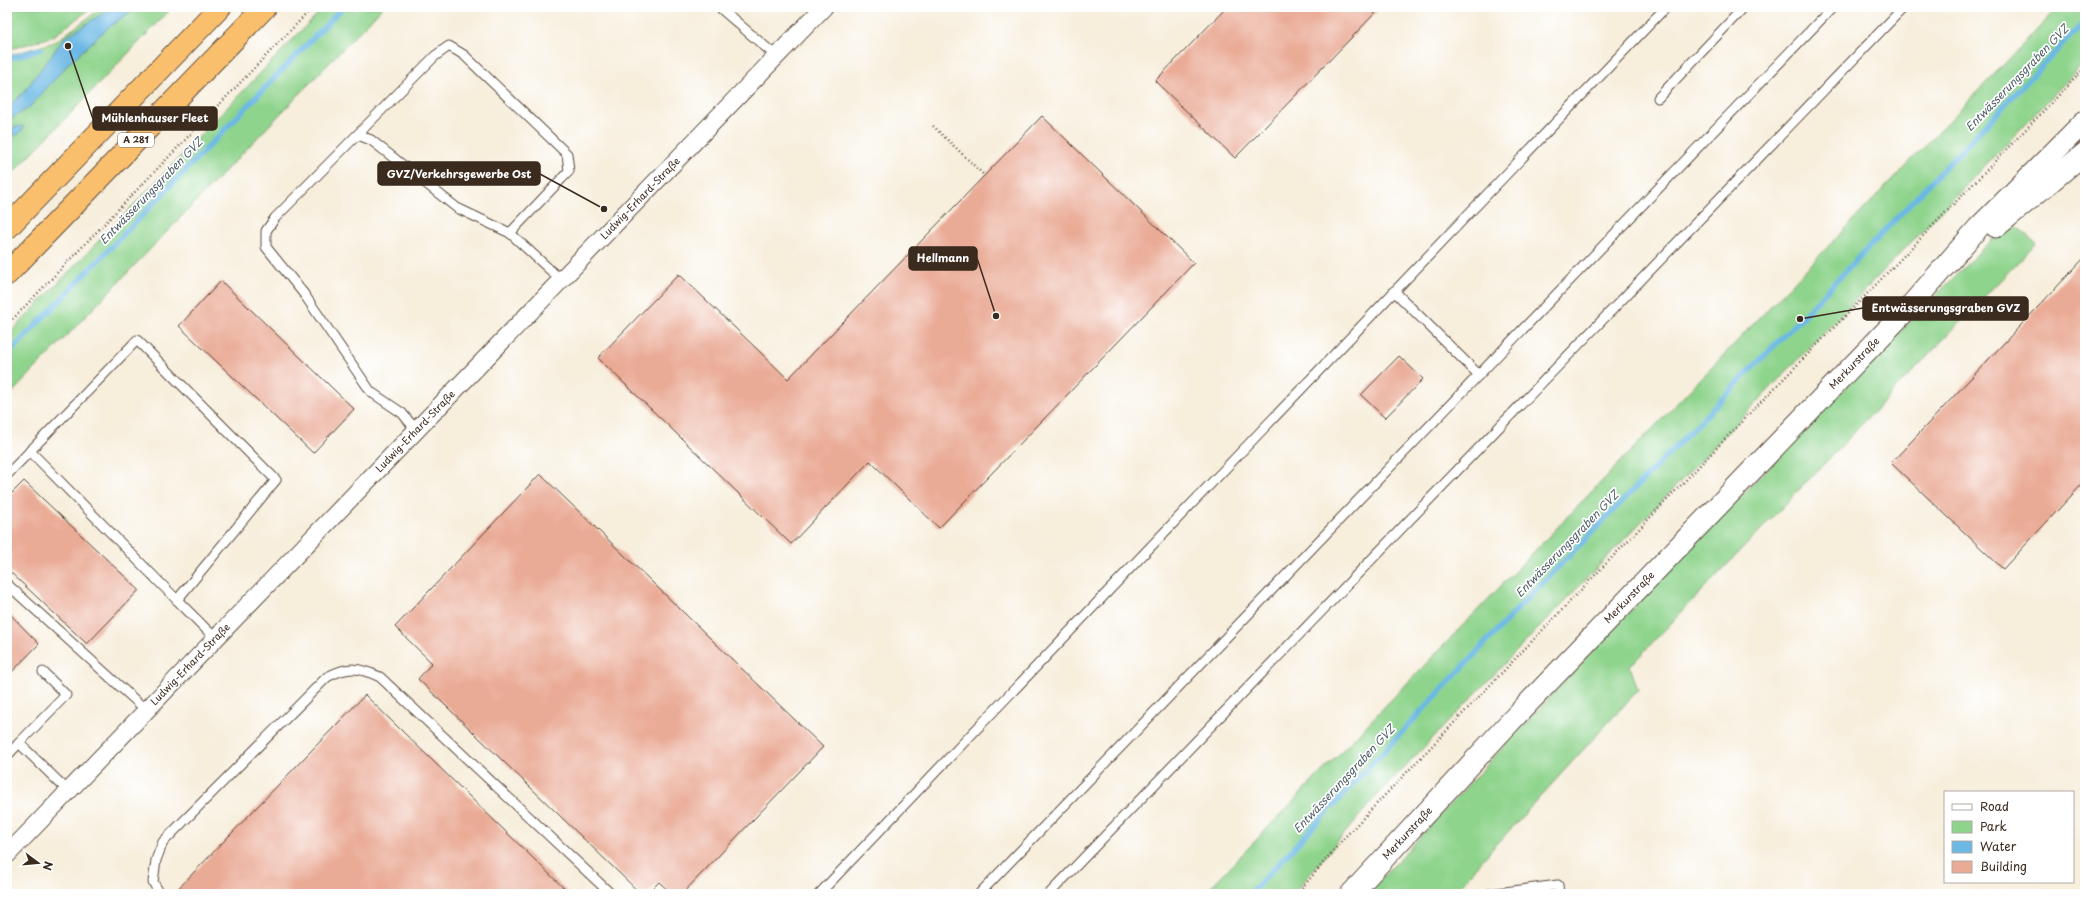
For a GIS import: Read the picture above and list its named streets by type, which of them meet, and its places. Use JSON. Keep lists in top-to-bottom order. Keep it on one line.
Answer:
{"streets":{"highway":["A 281"],"street":["Ludwig-Erhard-Straße","Merkurstraße"]},"water":["Entwässerungsgraben GVZ"],"places":["Mühlenhauser Fleet","GVZ/Verkehrsgewerbe Ost","Hellmann","Entwässerungsgraben GVZ"],"legend":["Road","Park","Water","Building"],"north":"right"}
